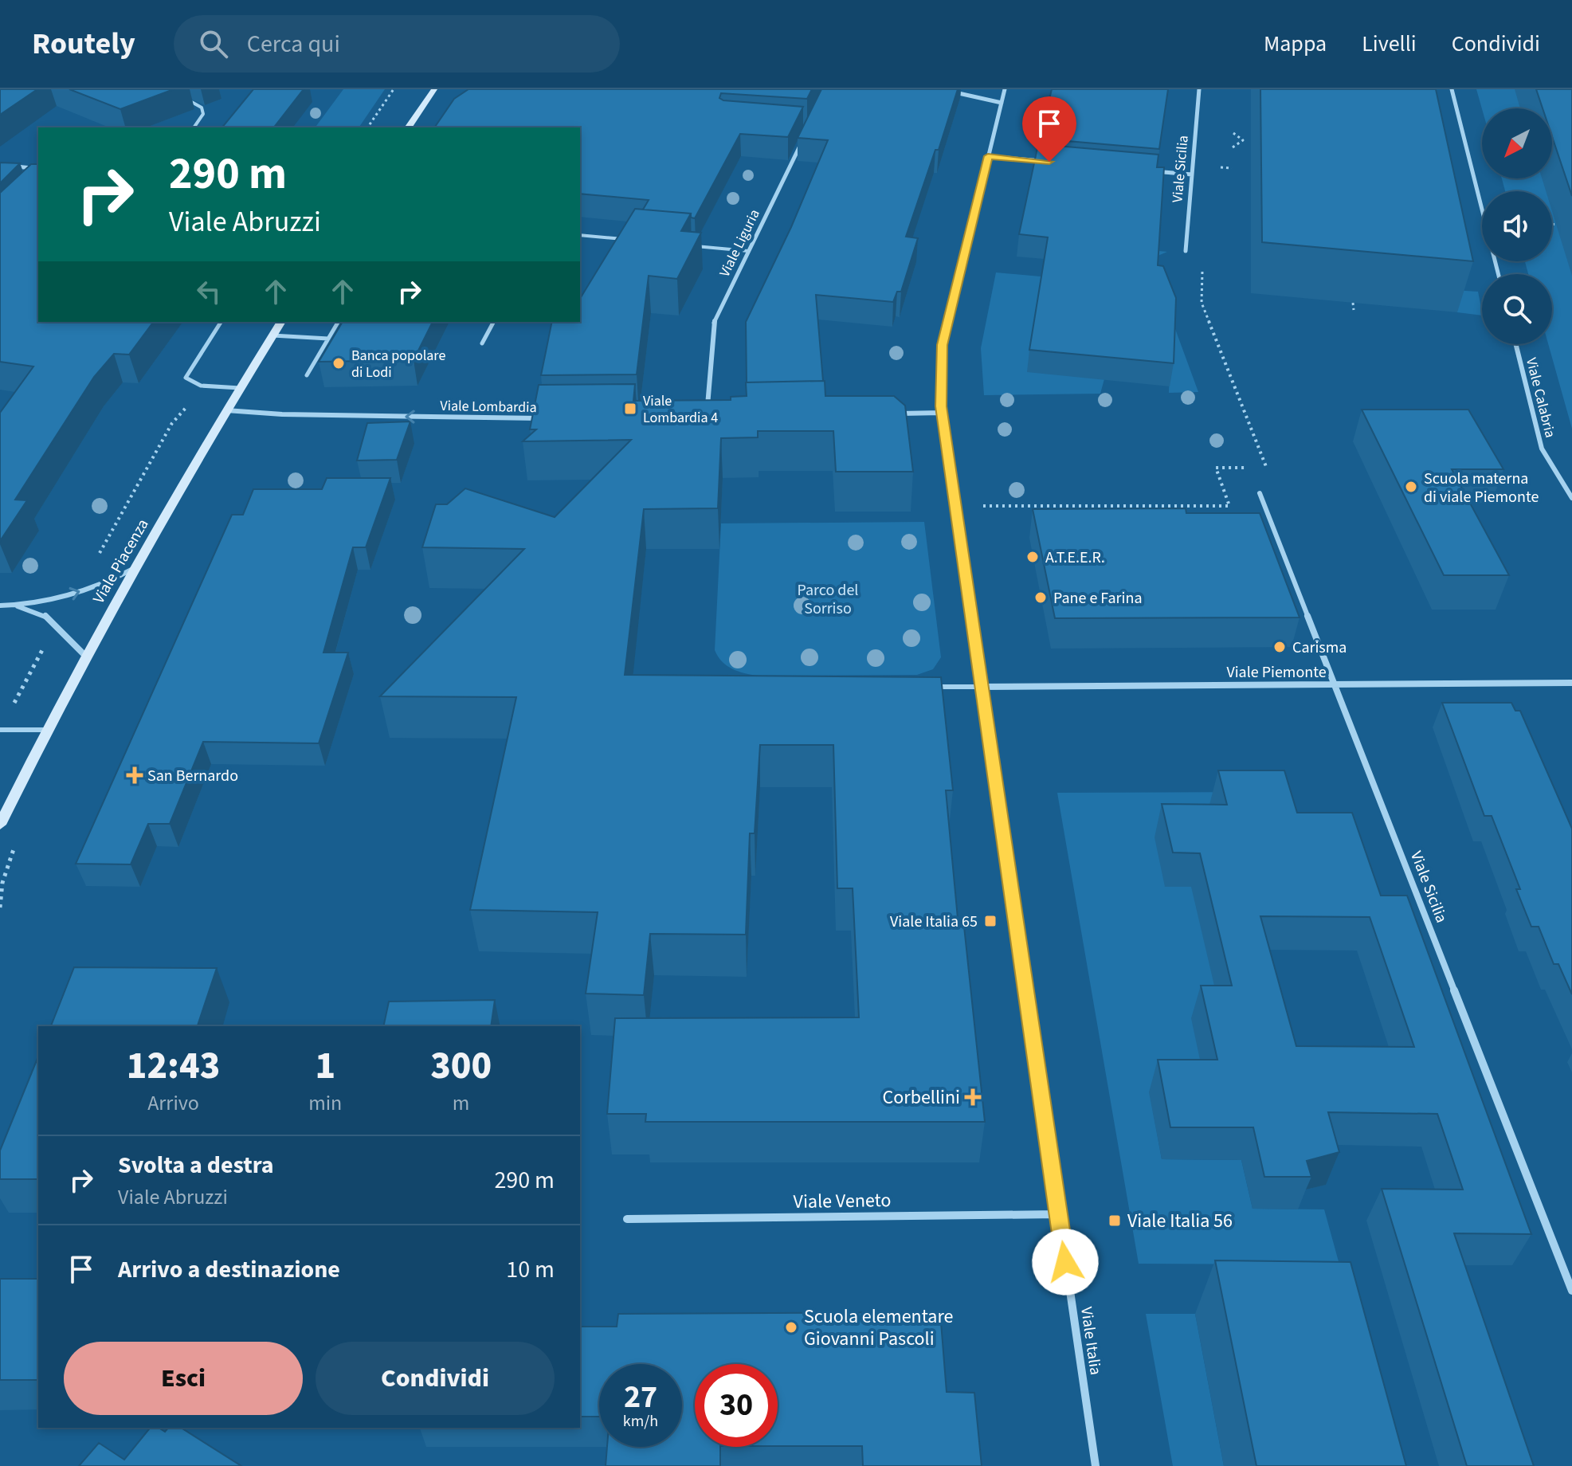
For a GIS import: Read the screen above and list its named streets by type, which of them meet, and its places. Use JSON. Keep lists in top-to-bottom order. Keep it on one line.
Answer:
{"streets":{"street":["Viale Sicilia","Viale Liguria","Viale Calabria","Viale Lombardia","Viale Piacenza","Viale Piemonte","Viale Veneto","Viale Italia"]},"crossings":[["Viale Sicilia","Viale Piemonte"],["Viale Lombardia","Viale Piacenza"],["Viale Piemonte","Viale Italia"],["Viale Veneto","Viale Italia"]],"one_way":["Viale Lombardia"],"parks":["Parco del Sorriso"],"places":{"other":["Banca popolare di Lodi","Scuola materna di viale Piemonte","A.T.E.E.R.","Pane e Farina","Carisma","Scuola elementare Giovanni Pascoli"],"transit":["Viale Lombardia 4","Viale Italia 65","Viale Italia 56"],"health":["San Bernardo","Corbellini"]},"north":"bottom left","page":{"header":"Routely","search":"Cerca qui","nav":["Mappa","Livelli","Condividi"],"turn":["290 m","Viale Abruzzi"],"eta":["12:43","Arrivo","1","min","300","m"],"list":[{"name":"Svolta a destra","note":"Viale Abruzzi","value":"290 m"},{"name":"Arrivo a destinazione","value":"10 m"}],"buttons":["Esci","Condividi"],"speed":"27 km/h","limit":"30"}}
